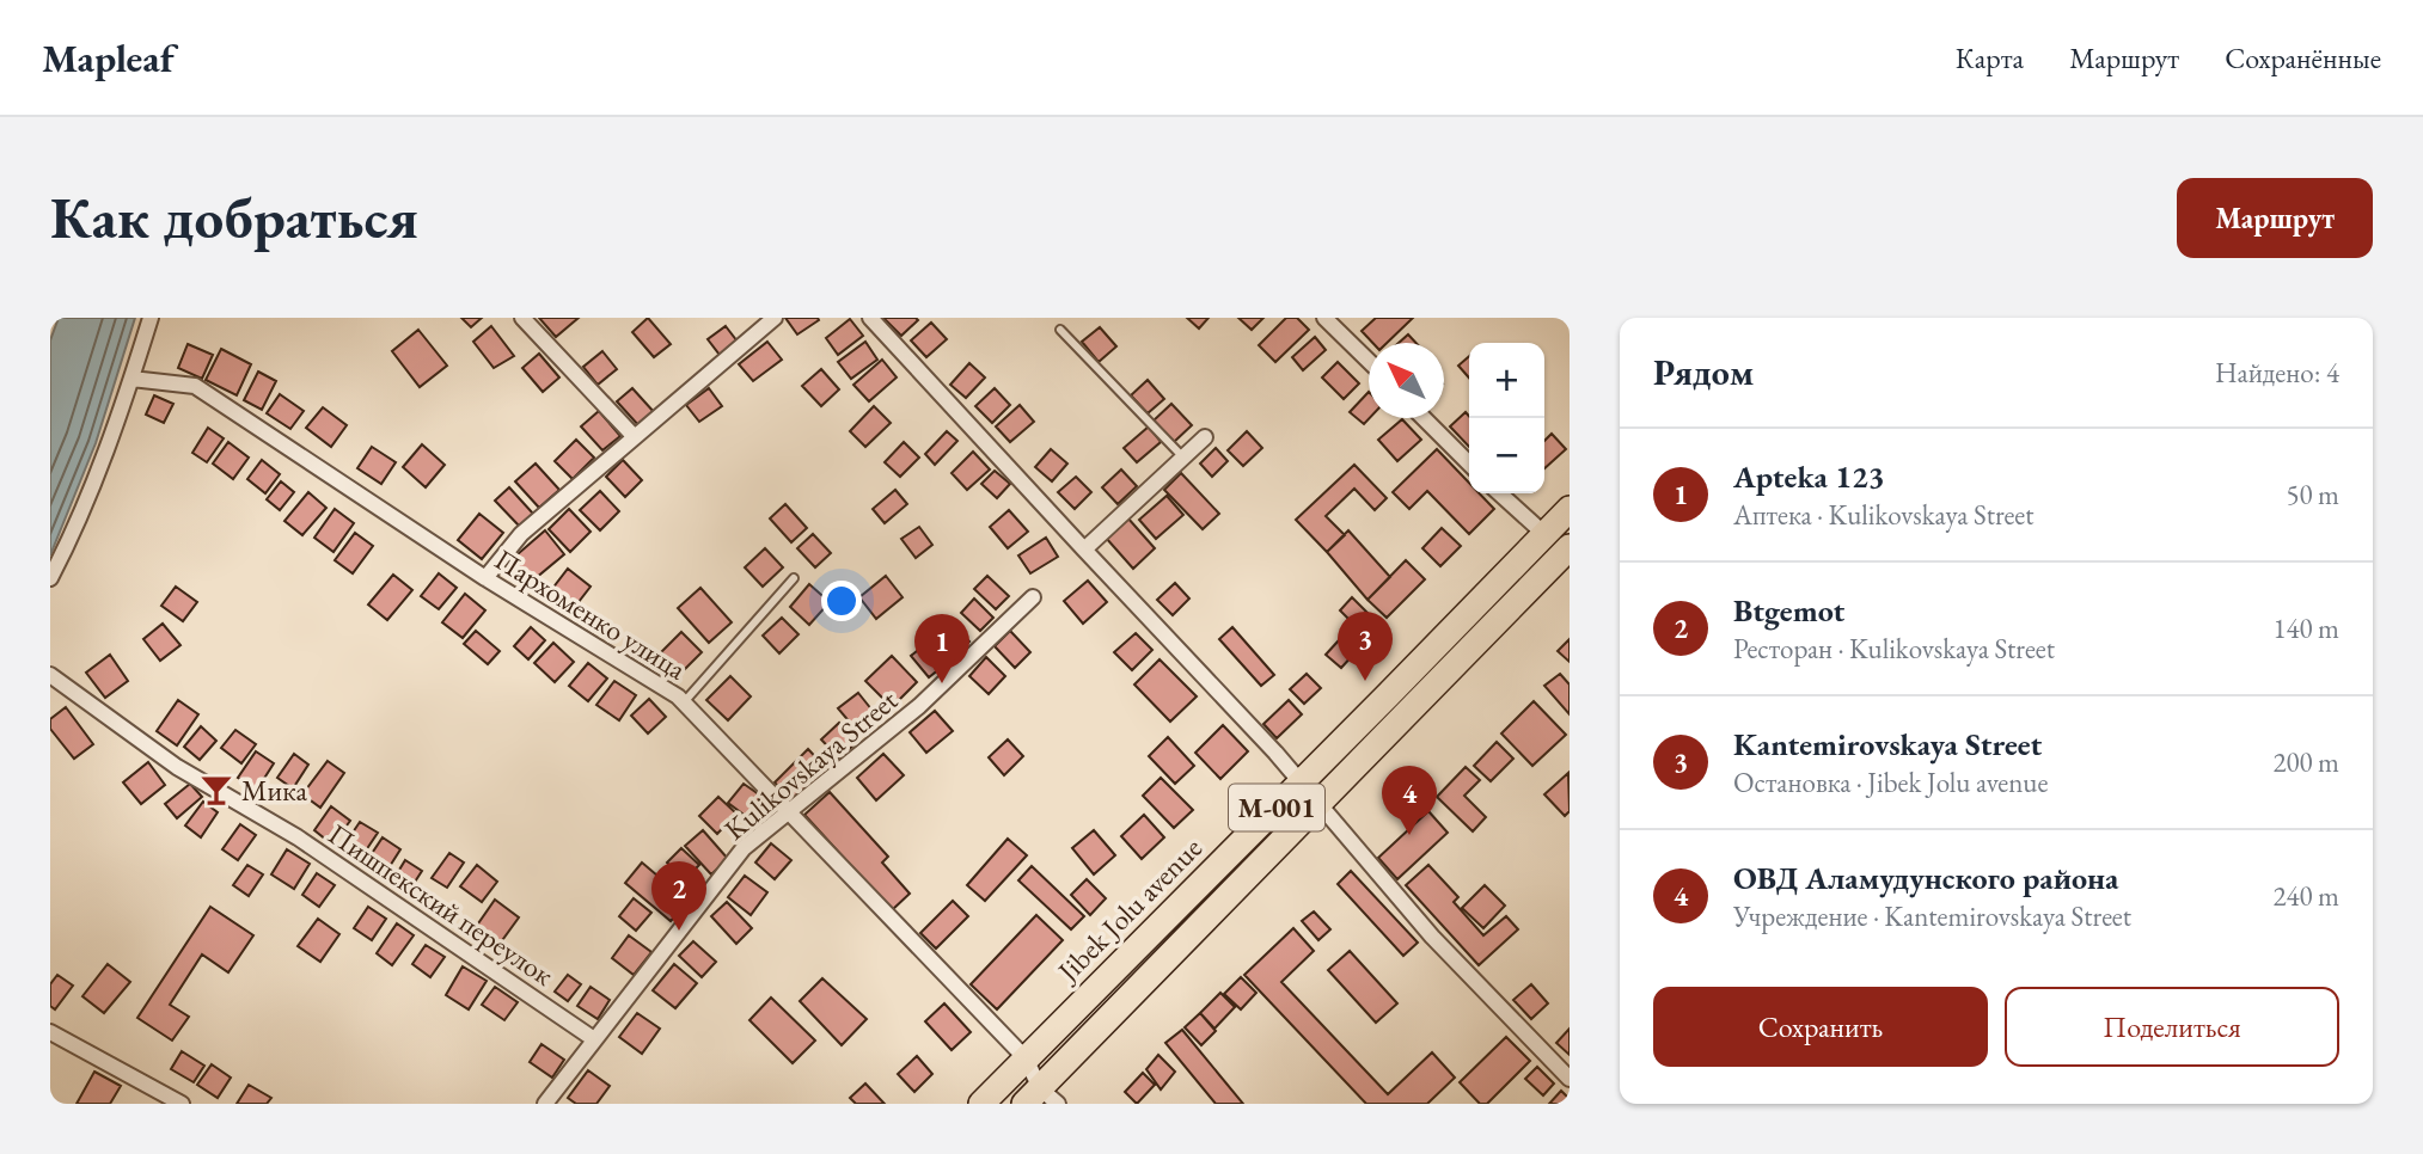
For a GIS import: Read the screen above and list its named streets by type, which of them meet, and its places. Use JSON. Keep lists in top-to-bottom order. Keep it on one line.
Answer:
{"streets":{"main road":["М-001","Jibek Jolu avenue"],"street":["Пархоменко улица","Kulikovskaya Street","Пишпекский переулок"]},"crossings":[["Пархоменко улица","Kulikovskaya Street"],["Пархоменко улица","Jibek Jolu avenue"],["Kulikovskaya Street","Пишпекский переулок"]],"places":{"bar":["Мика"]},"north":"top left","page":{"header":"Mapleaf","nav":["Карта","Маршрут","Сохранённые"],"buttons":["Маршрут",["Сохранить","Поделиться"]],"title":"Как добраться","heading":["Рядом","Найдено: 4"],"map_buttons":["+","−"],"list":[{"mark":"1","name":"Apteka 123","note":"Аптека · Kulikovskaya Street","value":"50 m"},{"mark":"2","name":"Btgemot","note":"Ресторан · Kulikovskaya Street","value":"140 m"},{"mark":"3","name":"Kantemirovskaya Street","note":"Остановка · Jibek Jolu avenue","value":"200 m"},{"mark":"4","name":"ОВД Аламудунского района","note":"Учреждение · Kantemirovskaya Street","value":"240 m"}],"pins":["3","1","4","2"]}}
